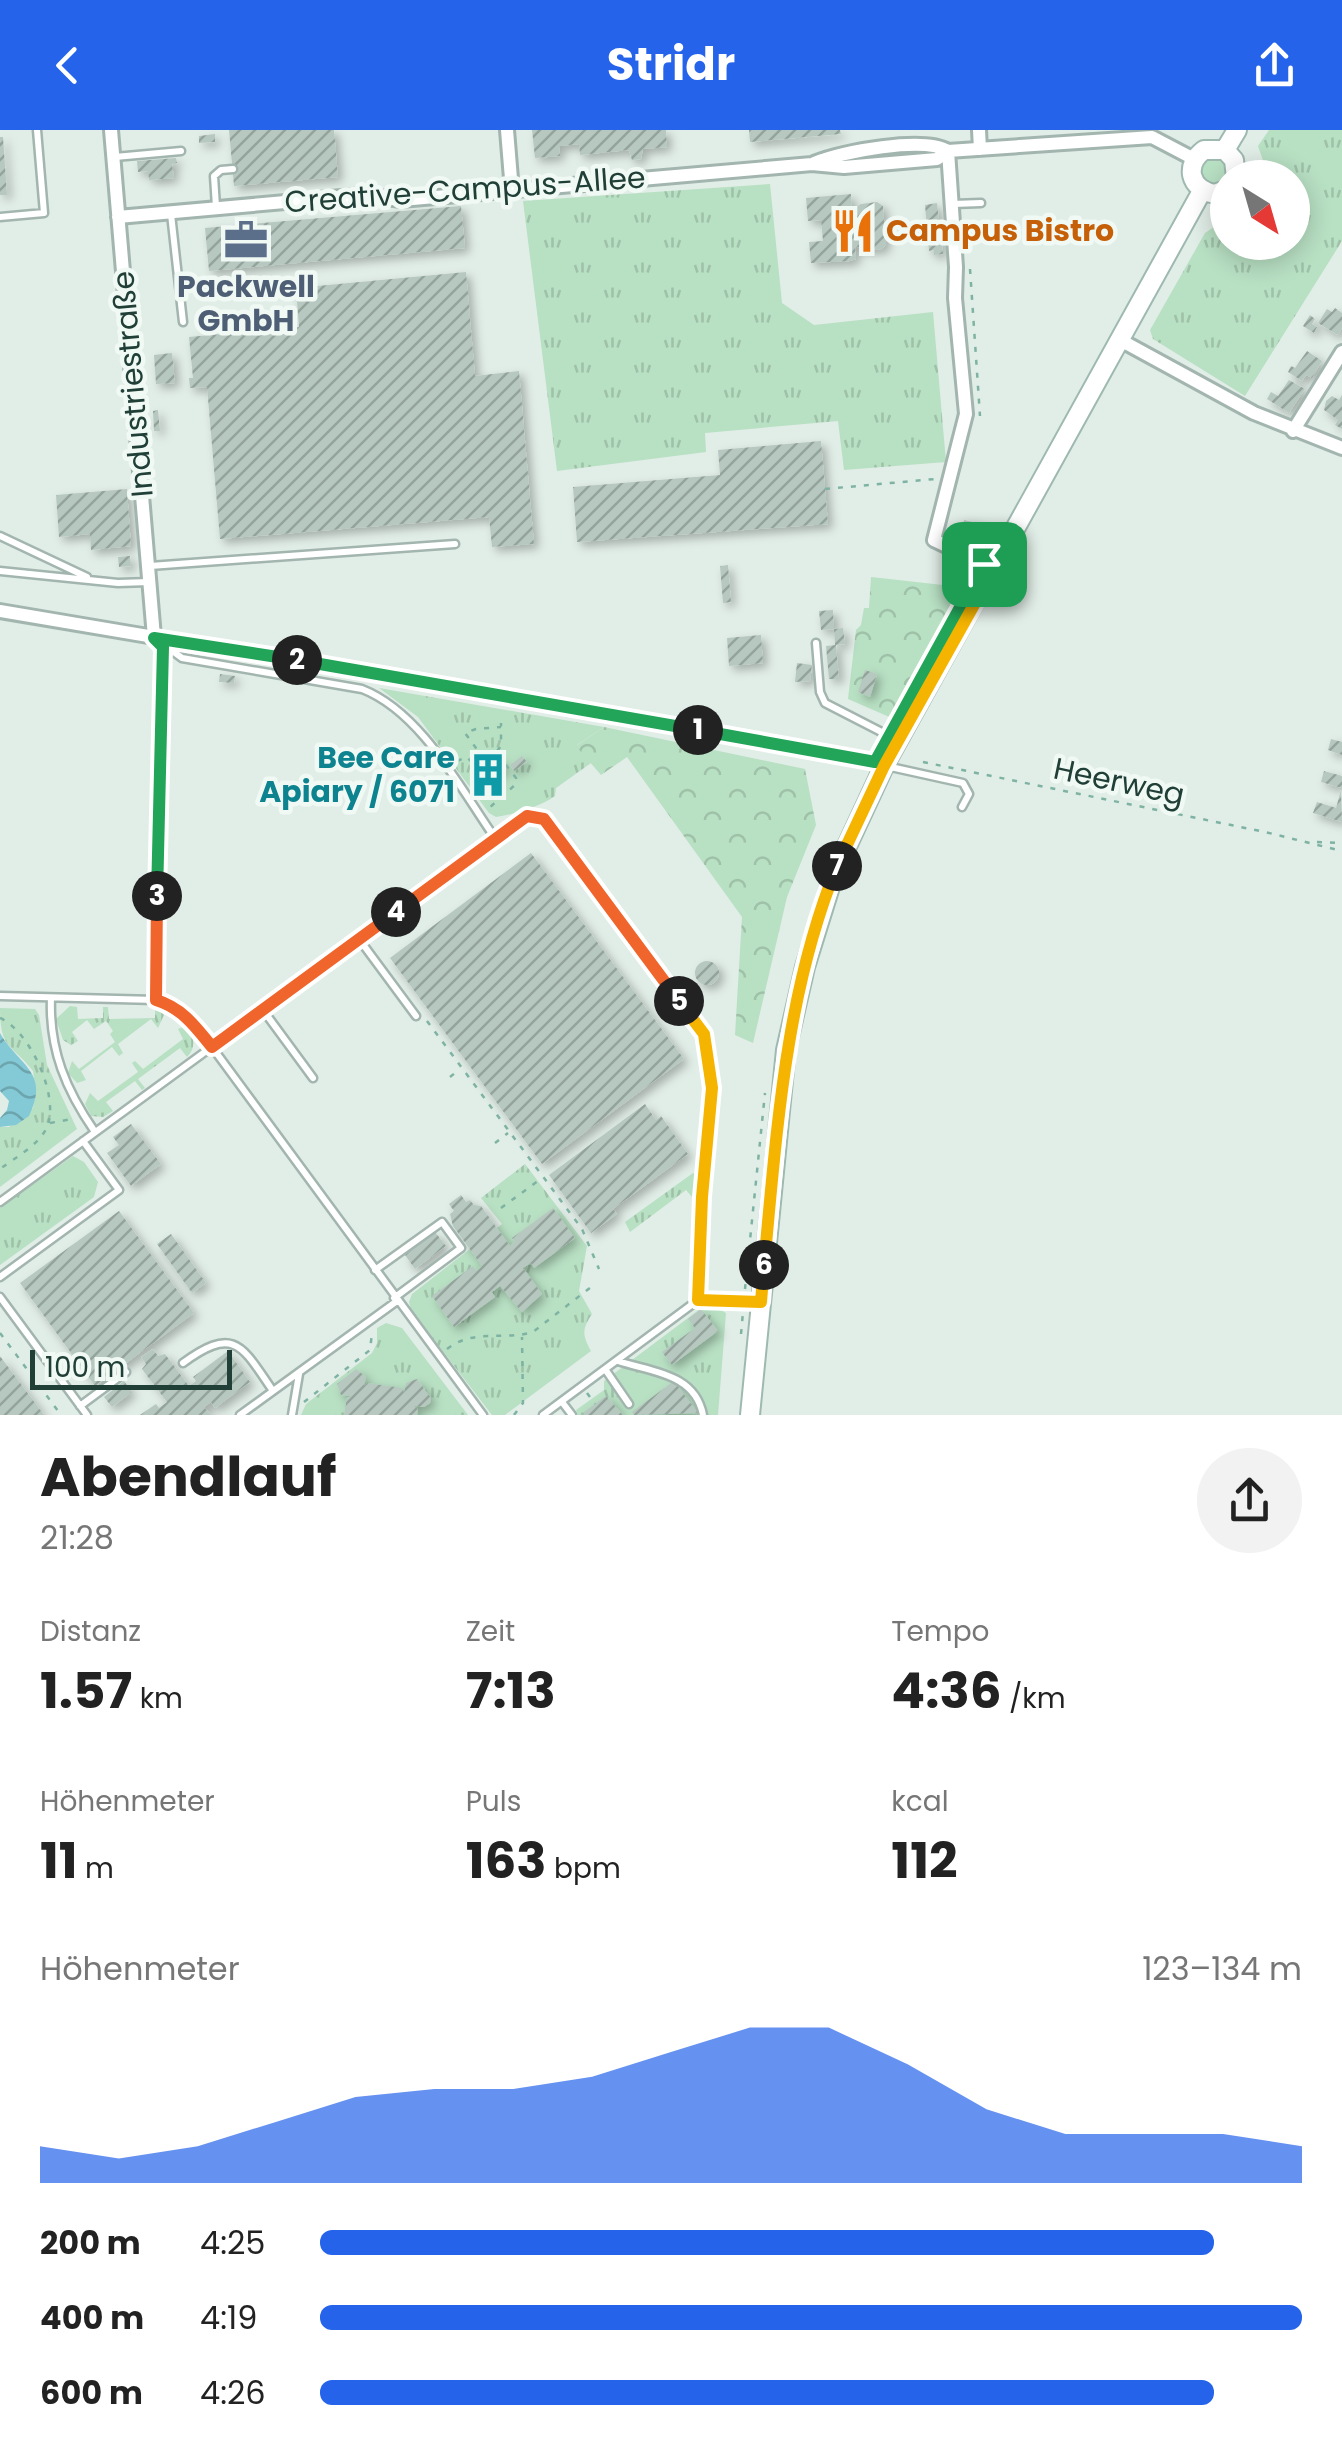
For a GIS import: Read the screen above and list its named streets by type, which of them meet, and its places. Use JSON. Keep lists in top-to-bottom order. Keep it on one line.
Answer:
{"streets":{"street":["Creative-Campus-Allee","Industriestraße"],"path":["Heerweg"]},"crossings":[["Creative-Campus-Allee","Industriestraße"]],"places":{"restaurant":["Campus Bistro"],"office":["Packwell GmbH"],"building":["Bee Care Apiary / 6071"]},"scale_bar":"100 m","north":"bottom right","page":{"header":"Stridr","pins":["2","1","7","3","4","5","6"],"scale":"100 m","heading":["Abendlauf","21:28"],"stats":[["Distanz","1.57 km"],["Zeit","7:13"],["Tempo","4:36 /km"],["Höhenmeter","11 m"],["Puls","163 bpm"],["kcal","112"]],"chart":["Höhenmeter","123–134 m"],"list":[{"name":"200 m","note":"4:25"},{"name":"400 m","note":"4:19"},{"name":"600 m","note":"4:26"}]}}
